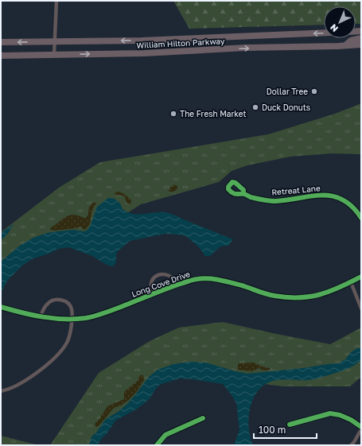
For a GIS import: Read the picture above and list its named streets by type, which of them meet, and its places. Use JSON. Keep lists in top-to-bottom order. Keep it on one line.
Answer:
{"streets":{"highway":["William Hilton Parkway"],"street":["Retreat Lane","Long Cove Drive"]},"places":["Dollar Tree","Duck Donuts","The Fresh Market"],"scale_bar":"100 m","north":"bottom left"}
